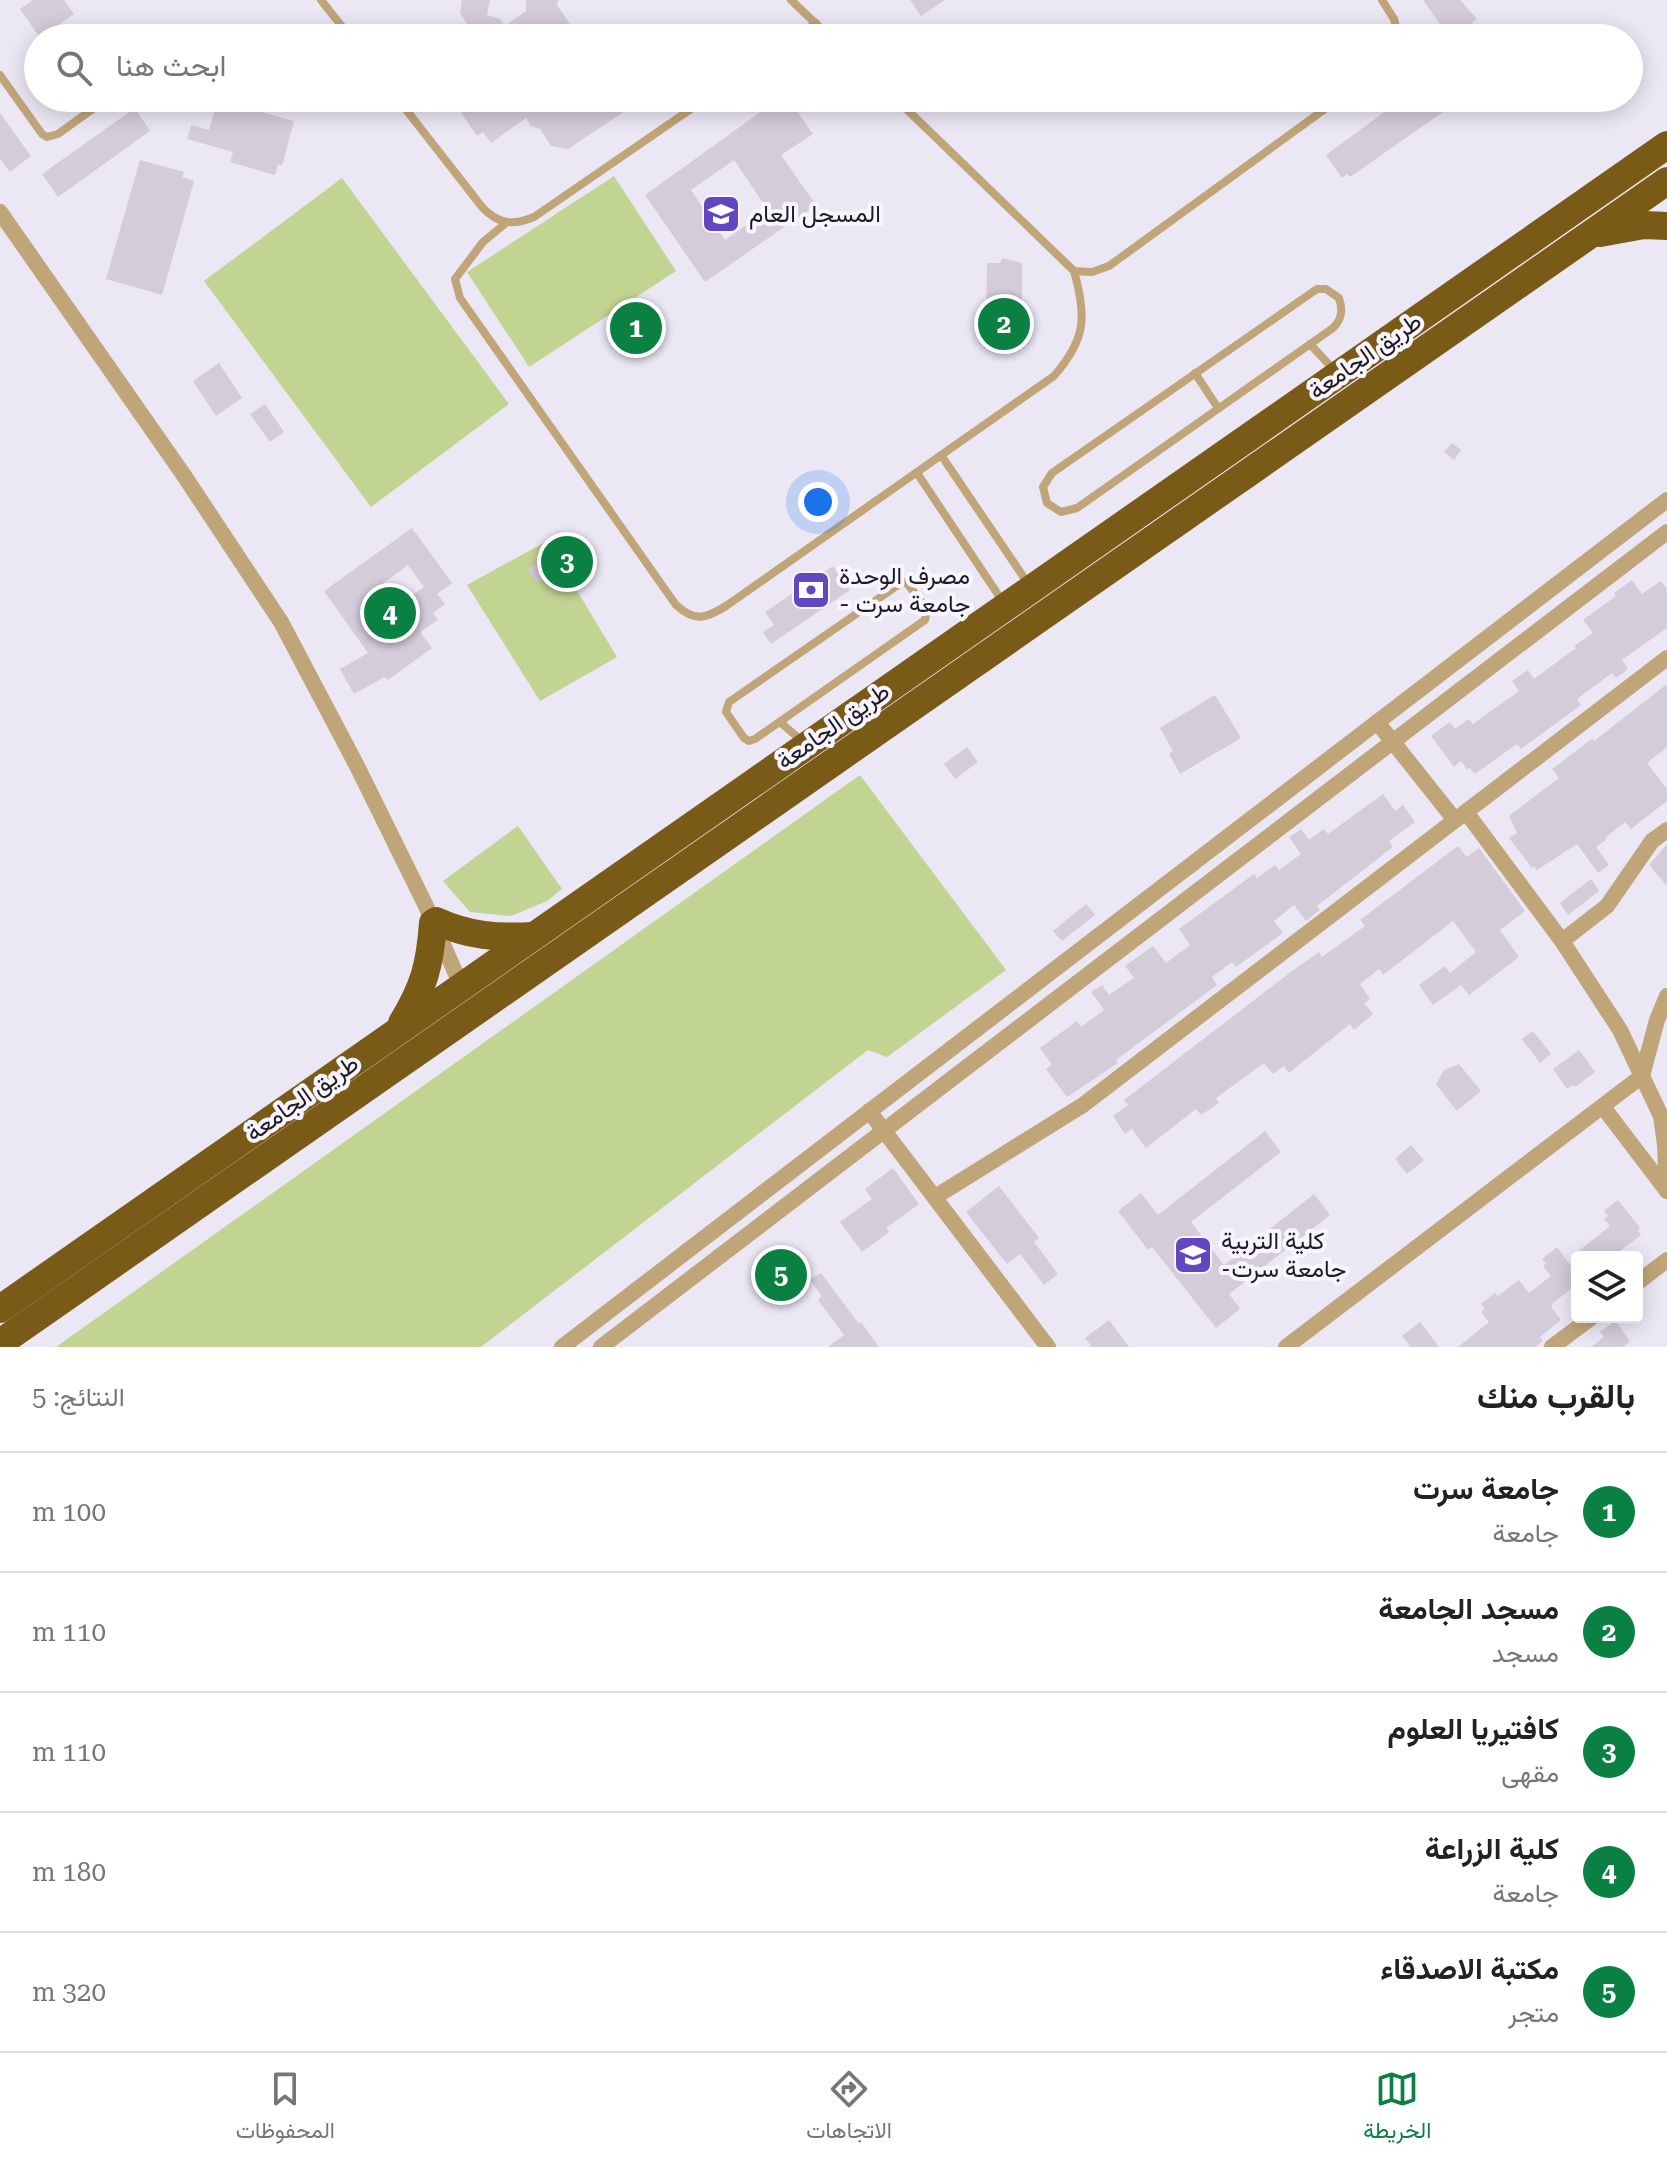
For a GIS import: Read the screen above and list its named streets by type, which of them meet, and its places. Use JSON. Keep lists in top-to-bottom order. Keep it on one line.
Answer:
{"streets":{"highway":["طريق الجامعة"]},"places":{"school or university":["المسجل العام","كلية التربية -جامعة سرت"],"bank":["مصرف الوحدة - جامعة سرت"]},"page":{"search":"ابحث هنا","pins":["2","1","3","4","5"],"heading":["بالقرب منك","النتائج: 5"],"list":[{"mark":"1","name":"جامعة سرت","note":"جامعة","value":"100 m"},{"mark":"2","name":"مسجد الجامعة","note":"مسجد","value":"110 m"},{"mark":"3","name":"كافتيريا العلوم","note":"مقهى","value":"110 m"},{"mark":"4","name":"كلية الزراعة","note":"جامعة","value":"180 m"},{"mark":"5","name":"مكتبة الاصدقاء","note":"متجر","value":"320 m"}],"nav":["الخريطة","الاتجاهات","المحفوظات"]}}
